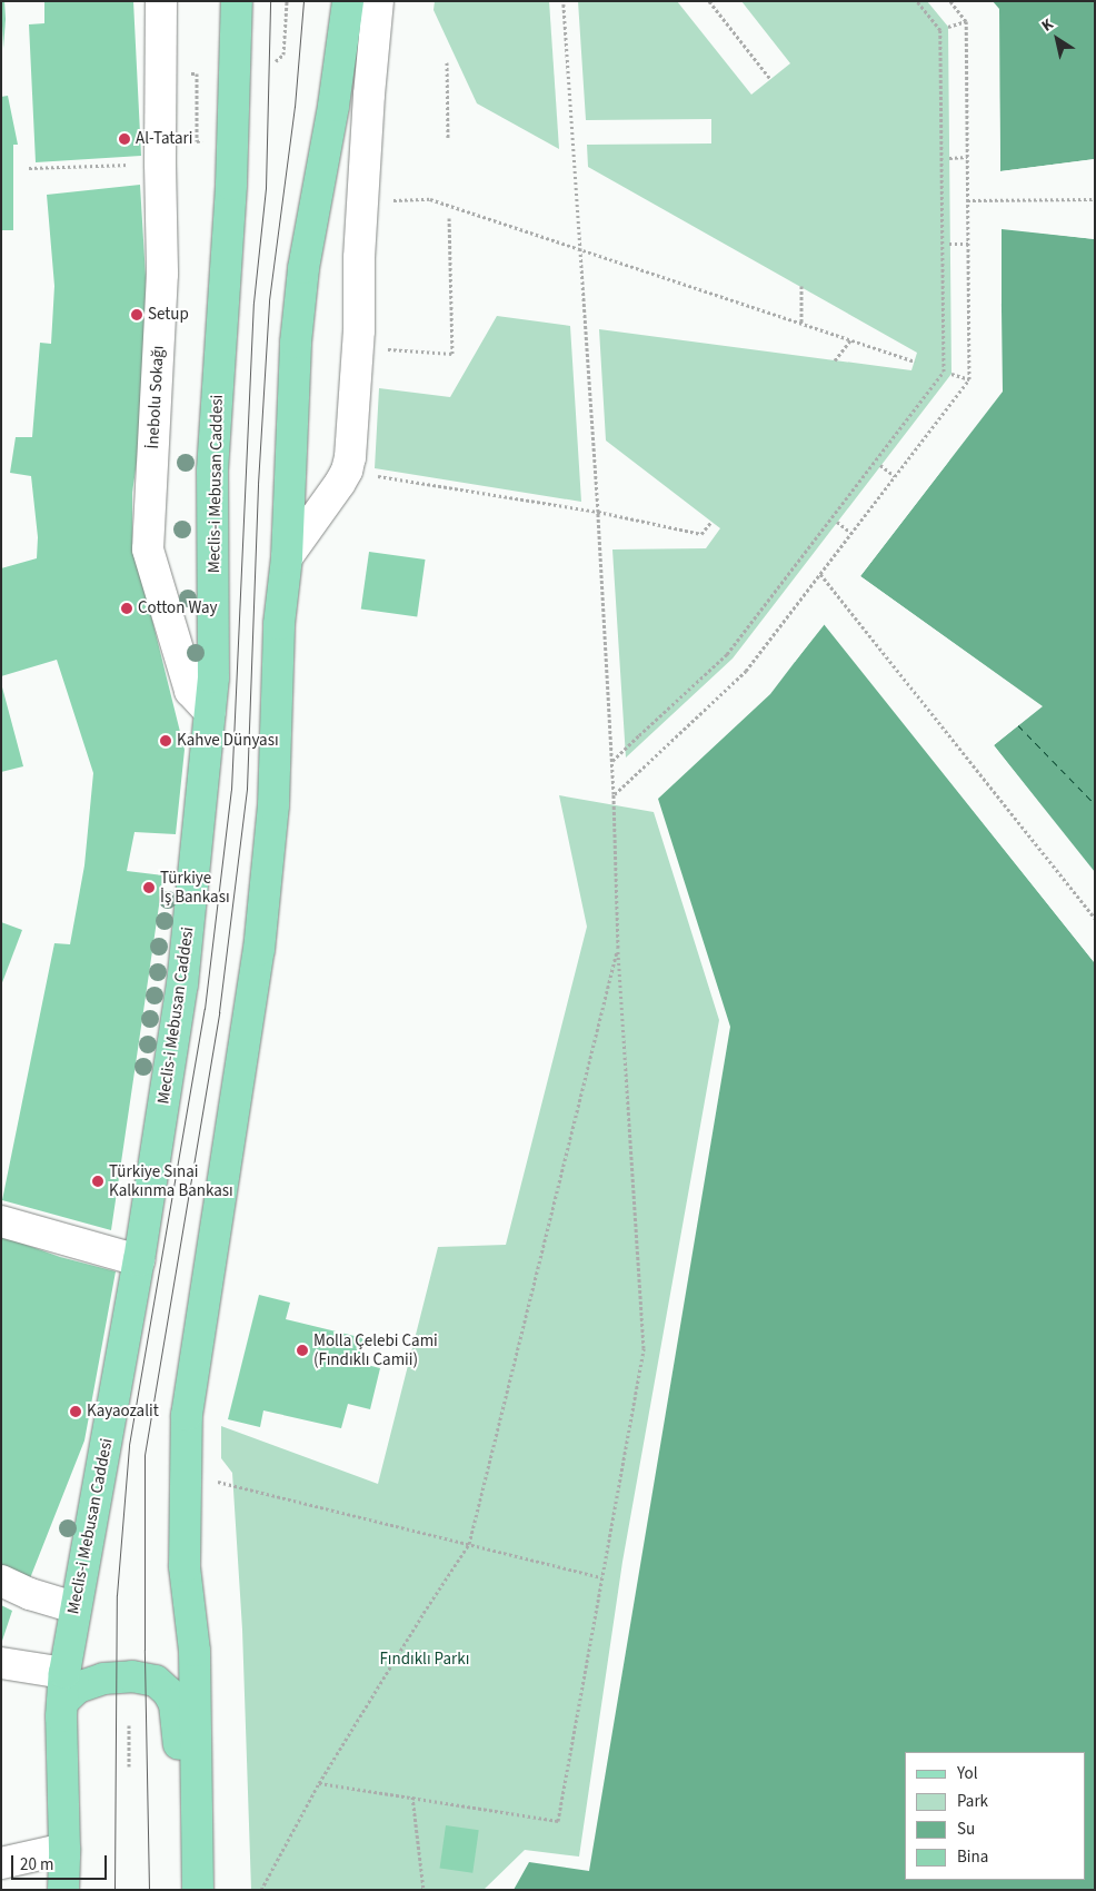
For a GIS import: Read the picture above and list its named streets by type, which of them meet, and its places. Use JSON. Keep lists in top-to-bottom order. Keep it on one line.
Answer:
{"streets":{"main road":["Meclis-i Mebusan Caddesi"],"street":["İnebolu Sokağı"]},"crossings":[["İnebolu Sokağı","Meclis-i Mebusan Caddesi"]],"parks":["Fındıklı Parkı"],"places":["Al-Tatari","Setup","Cotton Way","Kahve Dünyası","Türkiye İş Bankası","Türkiye Sınai Kalkınma Bankası","Molla Çelebi Cami (Fındıklı Camii)","Kayaozalit"],"legend":["Yol","Park","Su","Bina"],"scale_bar":"20 m","north":"top left"}
